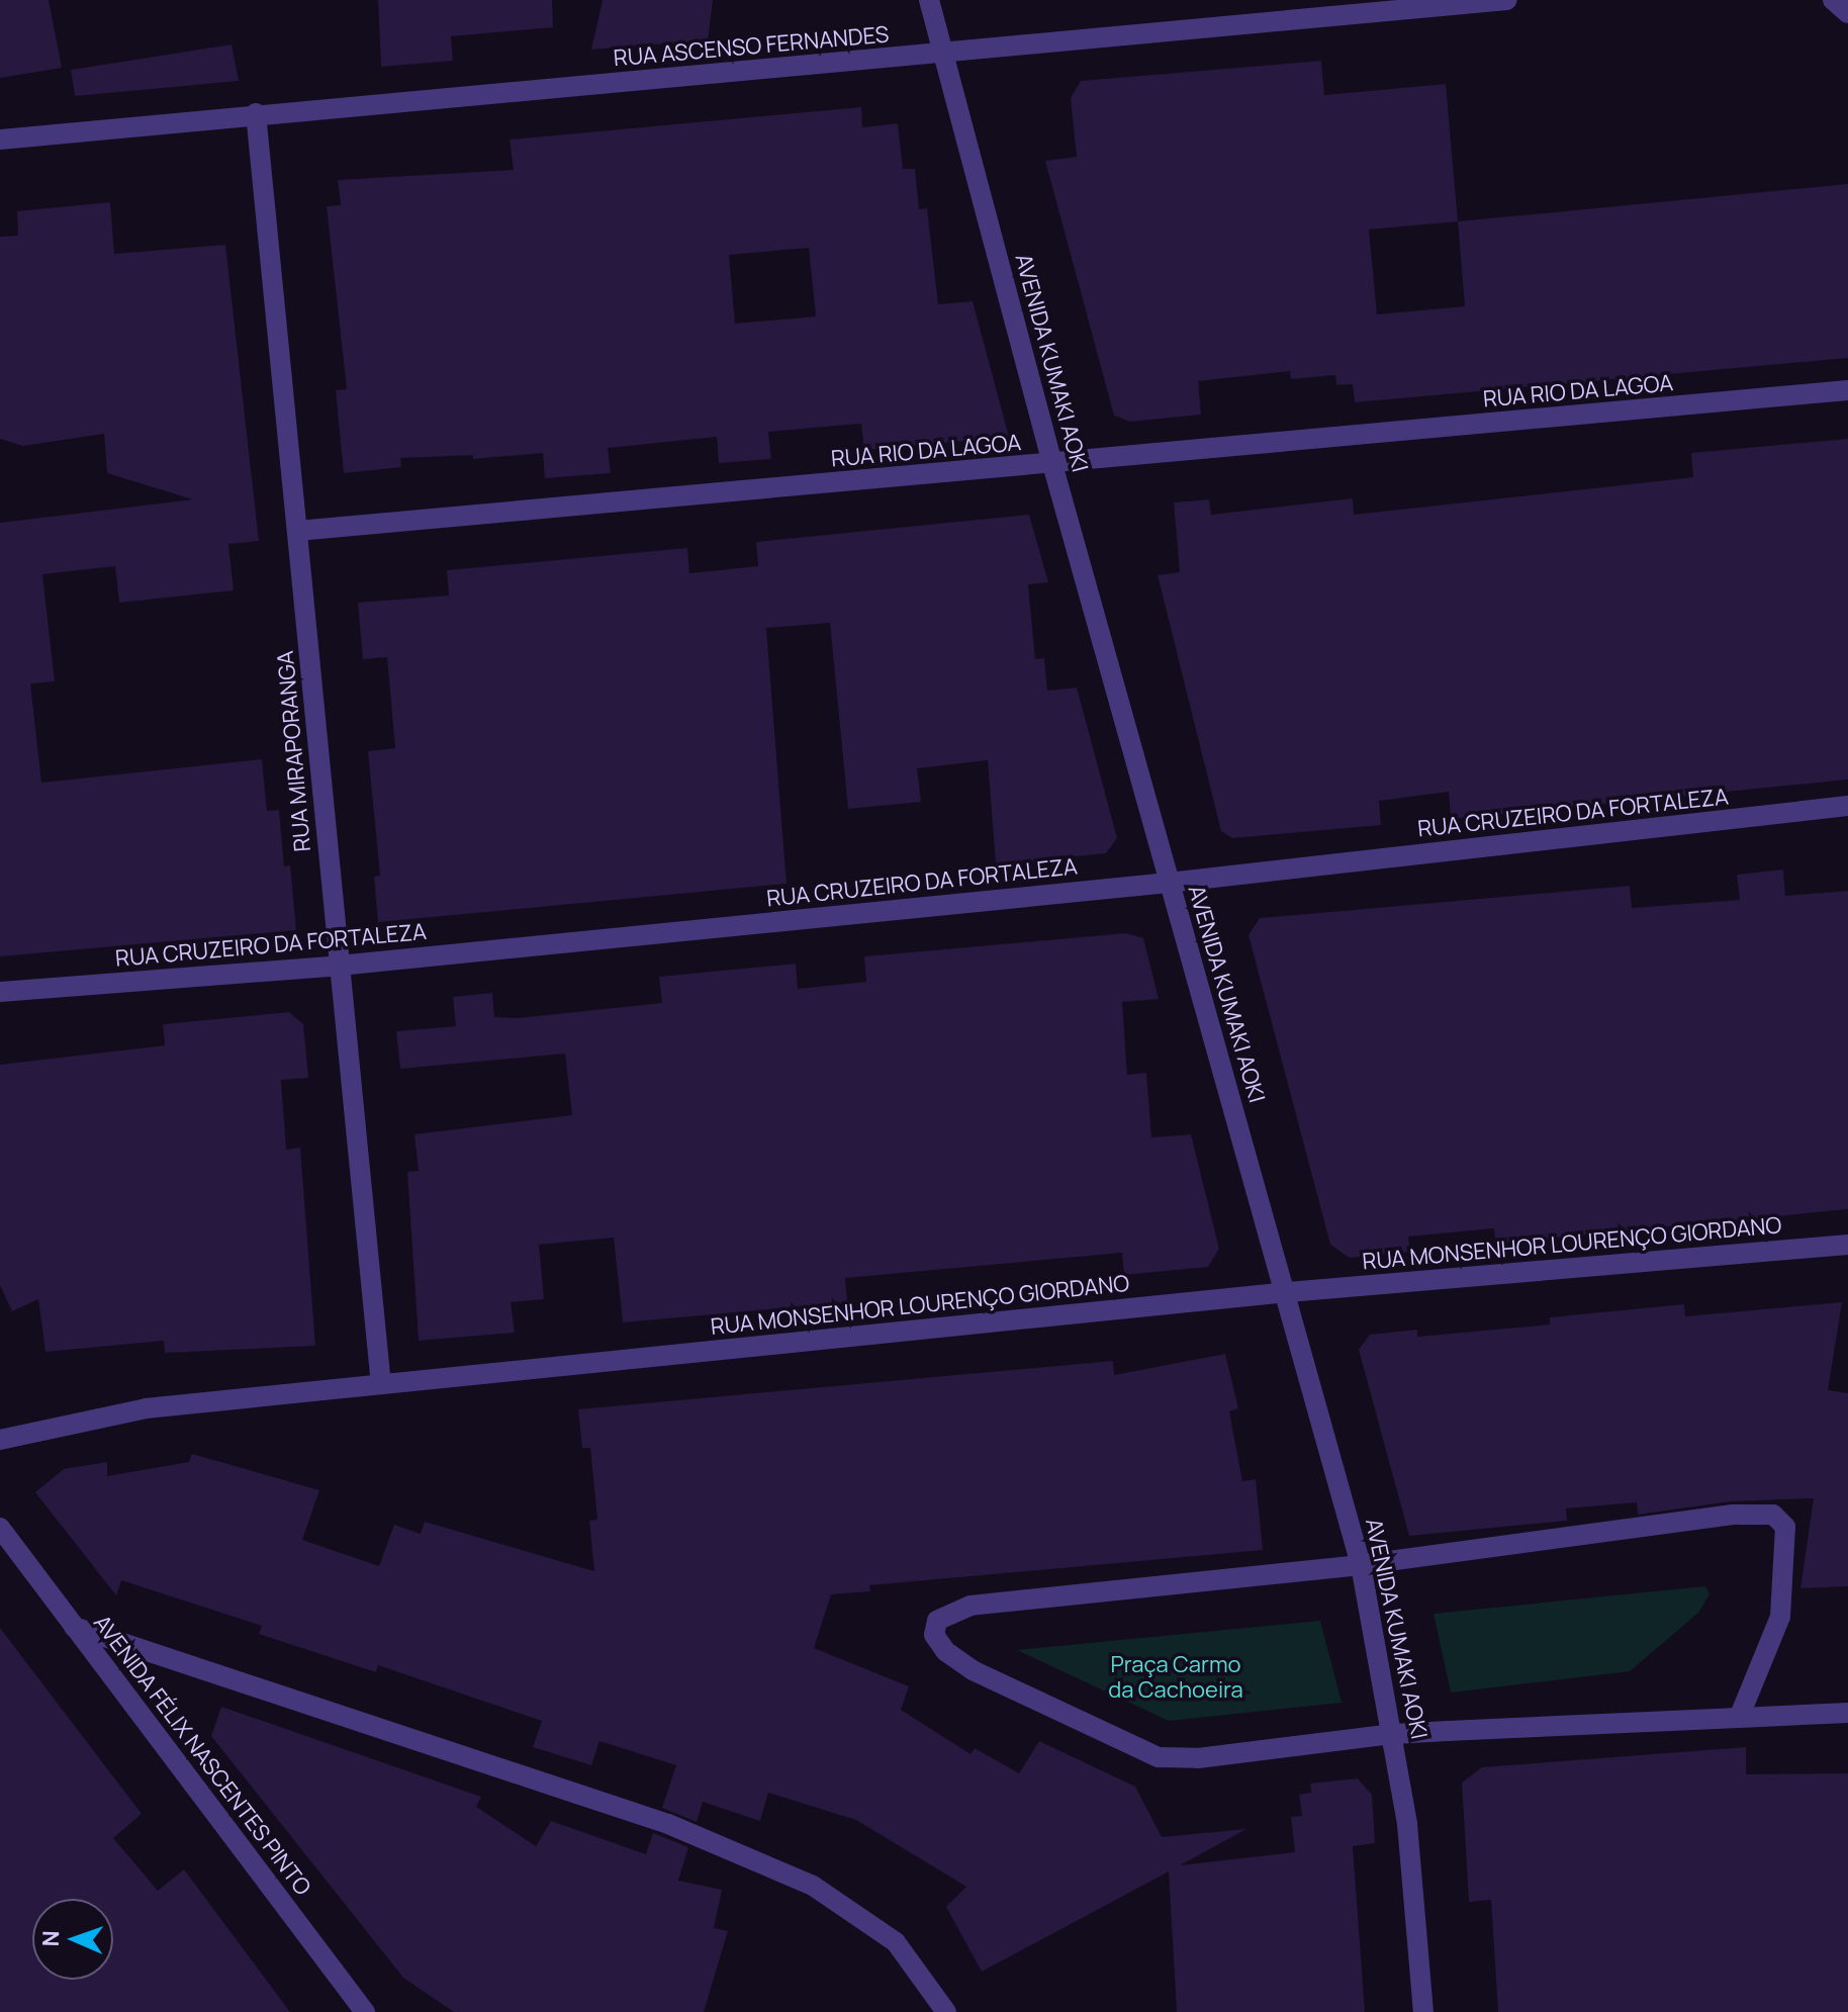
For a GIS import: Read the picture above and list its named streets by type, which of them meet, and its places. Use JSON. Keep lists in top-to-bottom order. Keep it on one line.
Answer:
{"streets":{"street":["RUA ASCENSO FERNANDES","AVENIDA KUMAKI AOKI","RUA RIO DA LAGOA","RUA MIRAPORANGA","RUA CRUZEIRO DA FORTALEZA","RUA MONSENHOR LOURENÇO GIORDANO","AVENIDA FÉLIX NASCENTES PINTO"]},"crossings":[["RUA ASCENSO FERNANDES","AVENIDA KUMAKI AOKI"],["RUA ASCENSO FERNANDES","RUA MIRAPORANGA"],["AVENIDA KUMAKI AOKI","RUA RIO DA LAGOA"],["AVENIDA KUMAKI AOKI","RUA CRUZEIRO DA FORTALEZA"],["AVENIDA KUMAKI AOKI","RUA MONSENHOR LOURENÇO GIORDANO"],["RUA RIO DA LAGOA","RUA MIRAPORANGA"],["RUA MIRAPORANGA","RUA CRUZEIRO DA FORTALEZA"],["RUA MIRAPORANGA","RUA MONSENHOR LOURENÇO GIORDANO"]],"parks":["Praça Carmo da Cachoeira"],"north":"left"}
